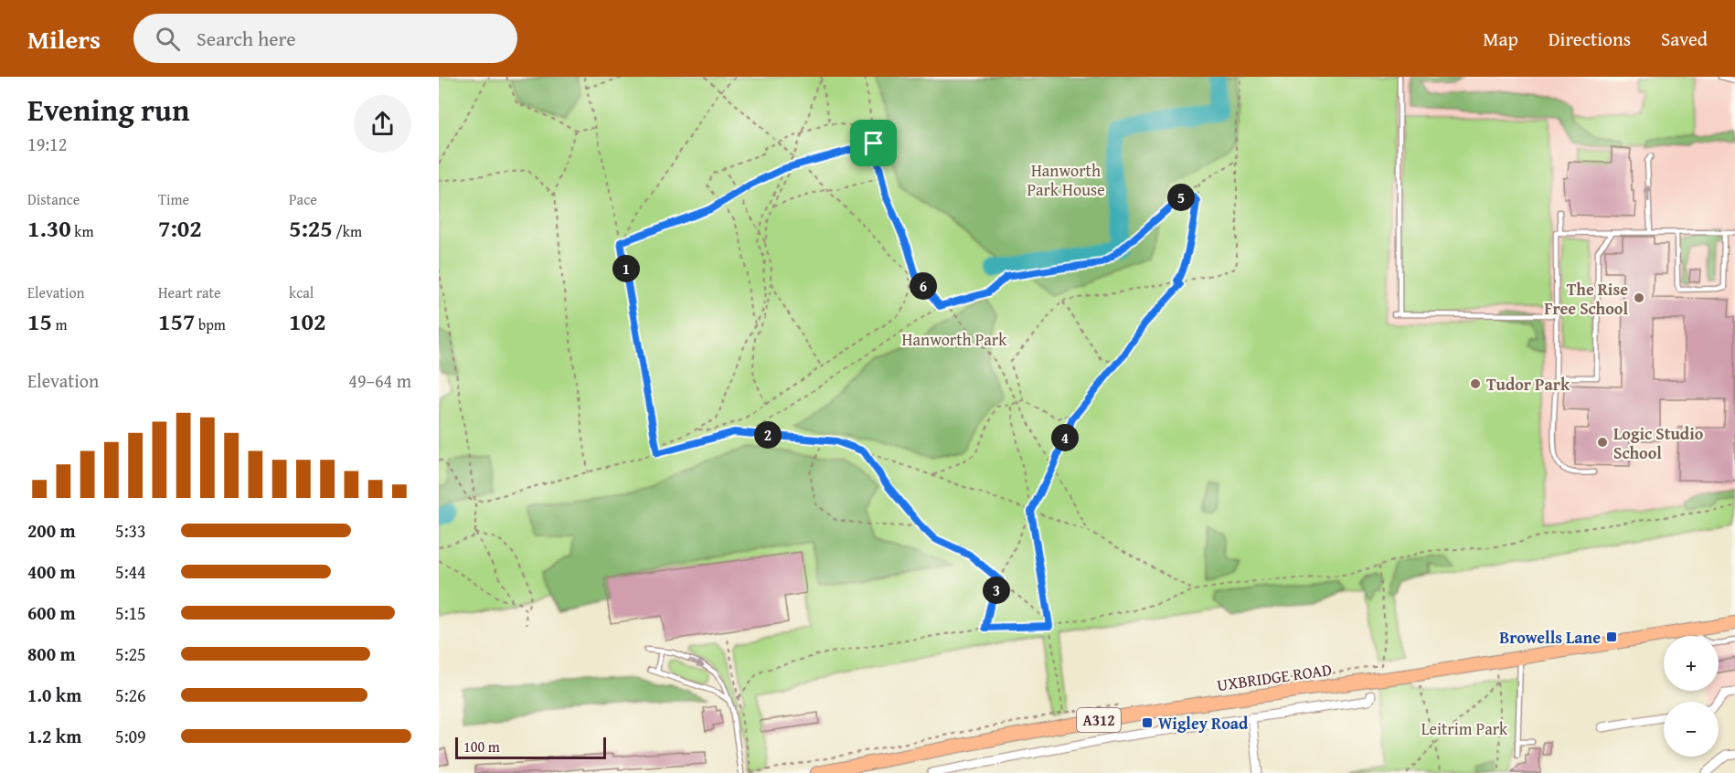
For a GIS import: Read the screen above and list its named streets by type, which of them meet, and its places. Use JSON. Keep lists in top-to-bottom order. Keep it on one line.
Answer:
{"streets":{"main road":["UXBRIDGE ROAD","A312"]},"parks":["Hanworth Park House","Hanworth Park","Leitrim Park"],"places":{"other":["The Rise Free School","Tudor Park","Logic Studio School"],"transit":["Browells Lane","Wigley Road"]},"scale_bar":"100 m","page":{"header":"Milers","search":"Search here","nav":["Map","Directions","Saved"],"heading":["Evening run","19:12"],"stats":[["Distance","1.30 km"],["Time","7:02"],["Pace","5:25 /km"],["Elevation","15 m"],["Heart rate","157 bpm"],["kcal","102"]],"pins":["5","1","6","2","4","3"],"chart":["Elevation","49–64 m"],"list":[{"name":"200 m","note":"5:33"},{"name":"400 m","note":"5:44"},{"name":"600 m","note":"5:15"},{"name":"800 m","note":"5:25"},{"name":"1.0 km","note":"5:26"},{"name":"1.2 km","note":"5:09"}],"map_buttons":["+","−"],"scale":"100 m"}}
